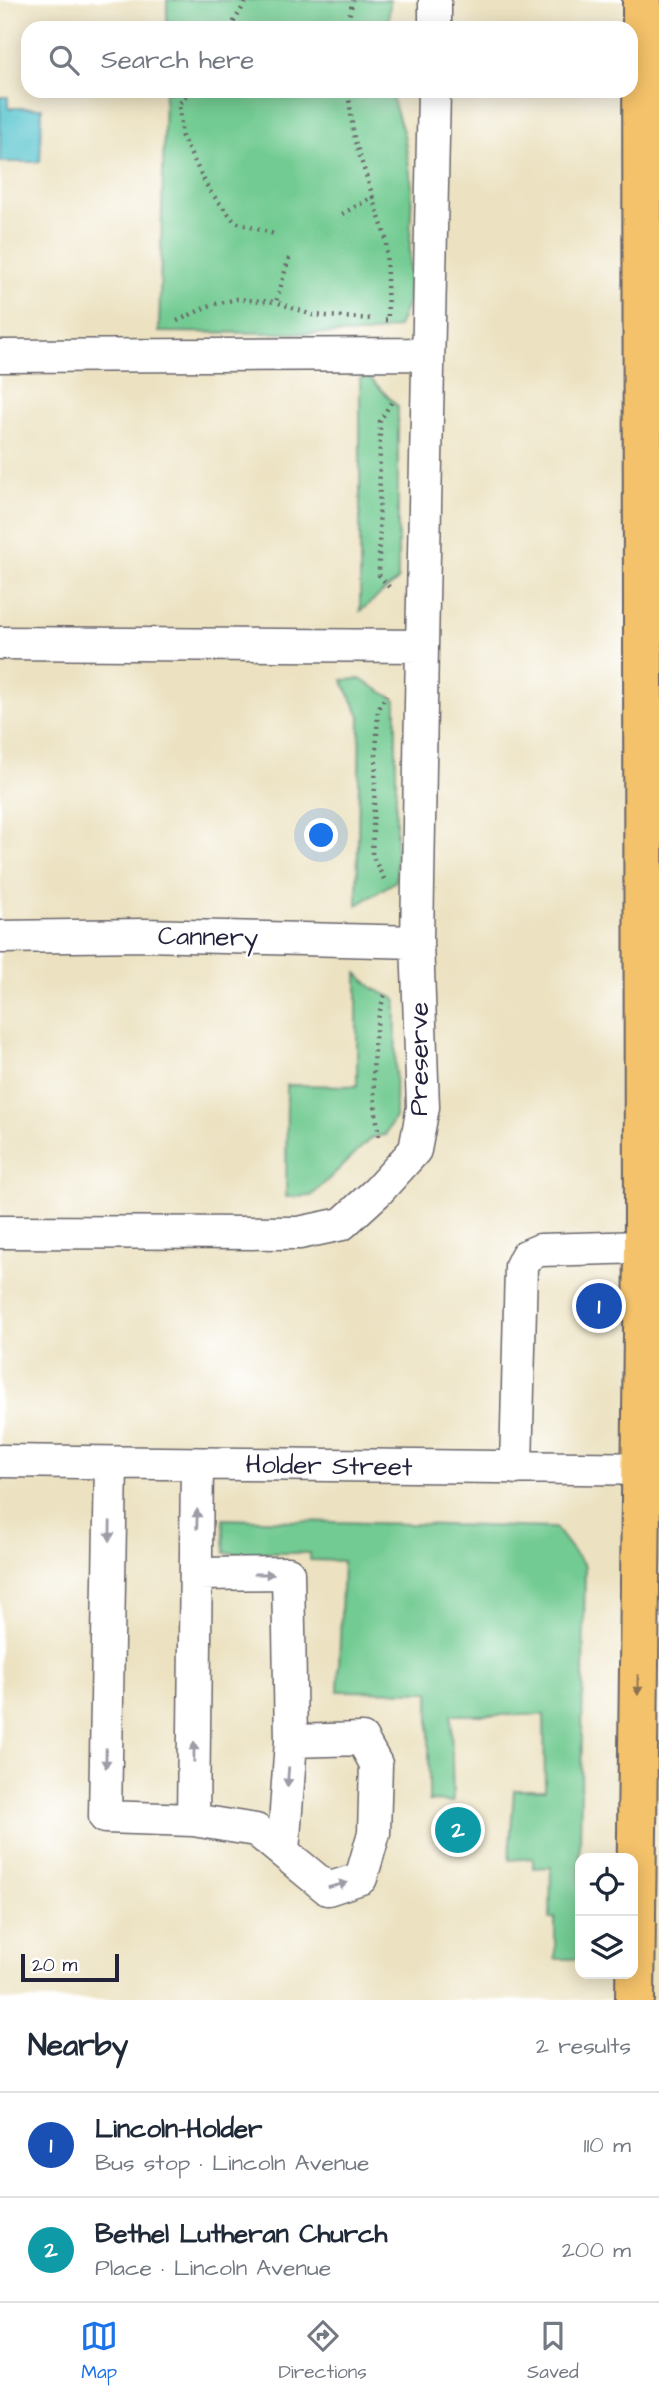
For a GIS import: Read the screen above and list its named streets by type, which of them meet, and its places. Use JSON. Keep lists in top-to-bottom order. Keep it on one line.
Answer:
{"streets":{"street":["Cannery","Preserve","Holder Street"]},"crossings":[["Cannery","Preserve"]],"scale_bar":"20 m","page":{"search":"Search here","pins":["1","2"],"scale":"20 m","heading":["Nearby","2 results"],"list":[{"mark":"1","name":"Lincoln-Holder","note":"Bus stop · Lincoln Avenue","value":"110 m"},{"mark":"2","name":"Bethel Lutheran Church","note":"Place · Lincoln Avenue","value":"200 m"}],"nav":["Map","Directions","Saved"]}}
